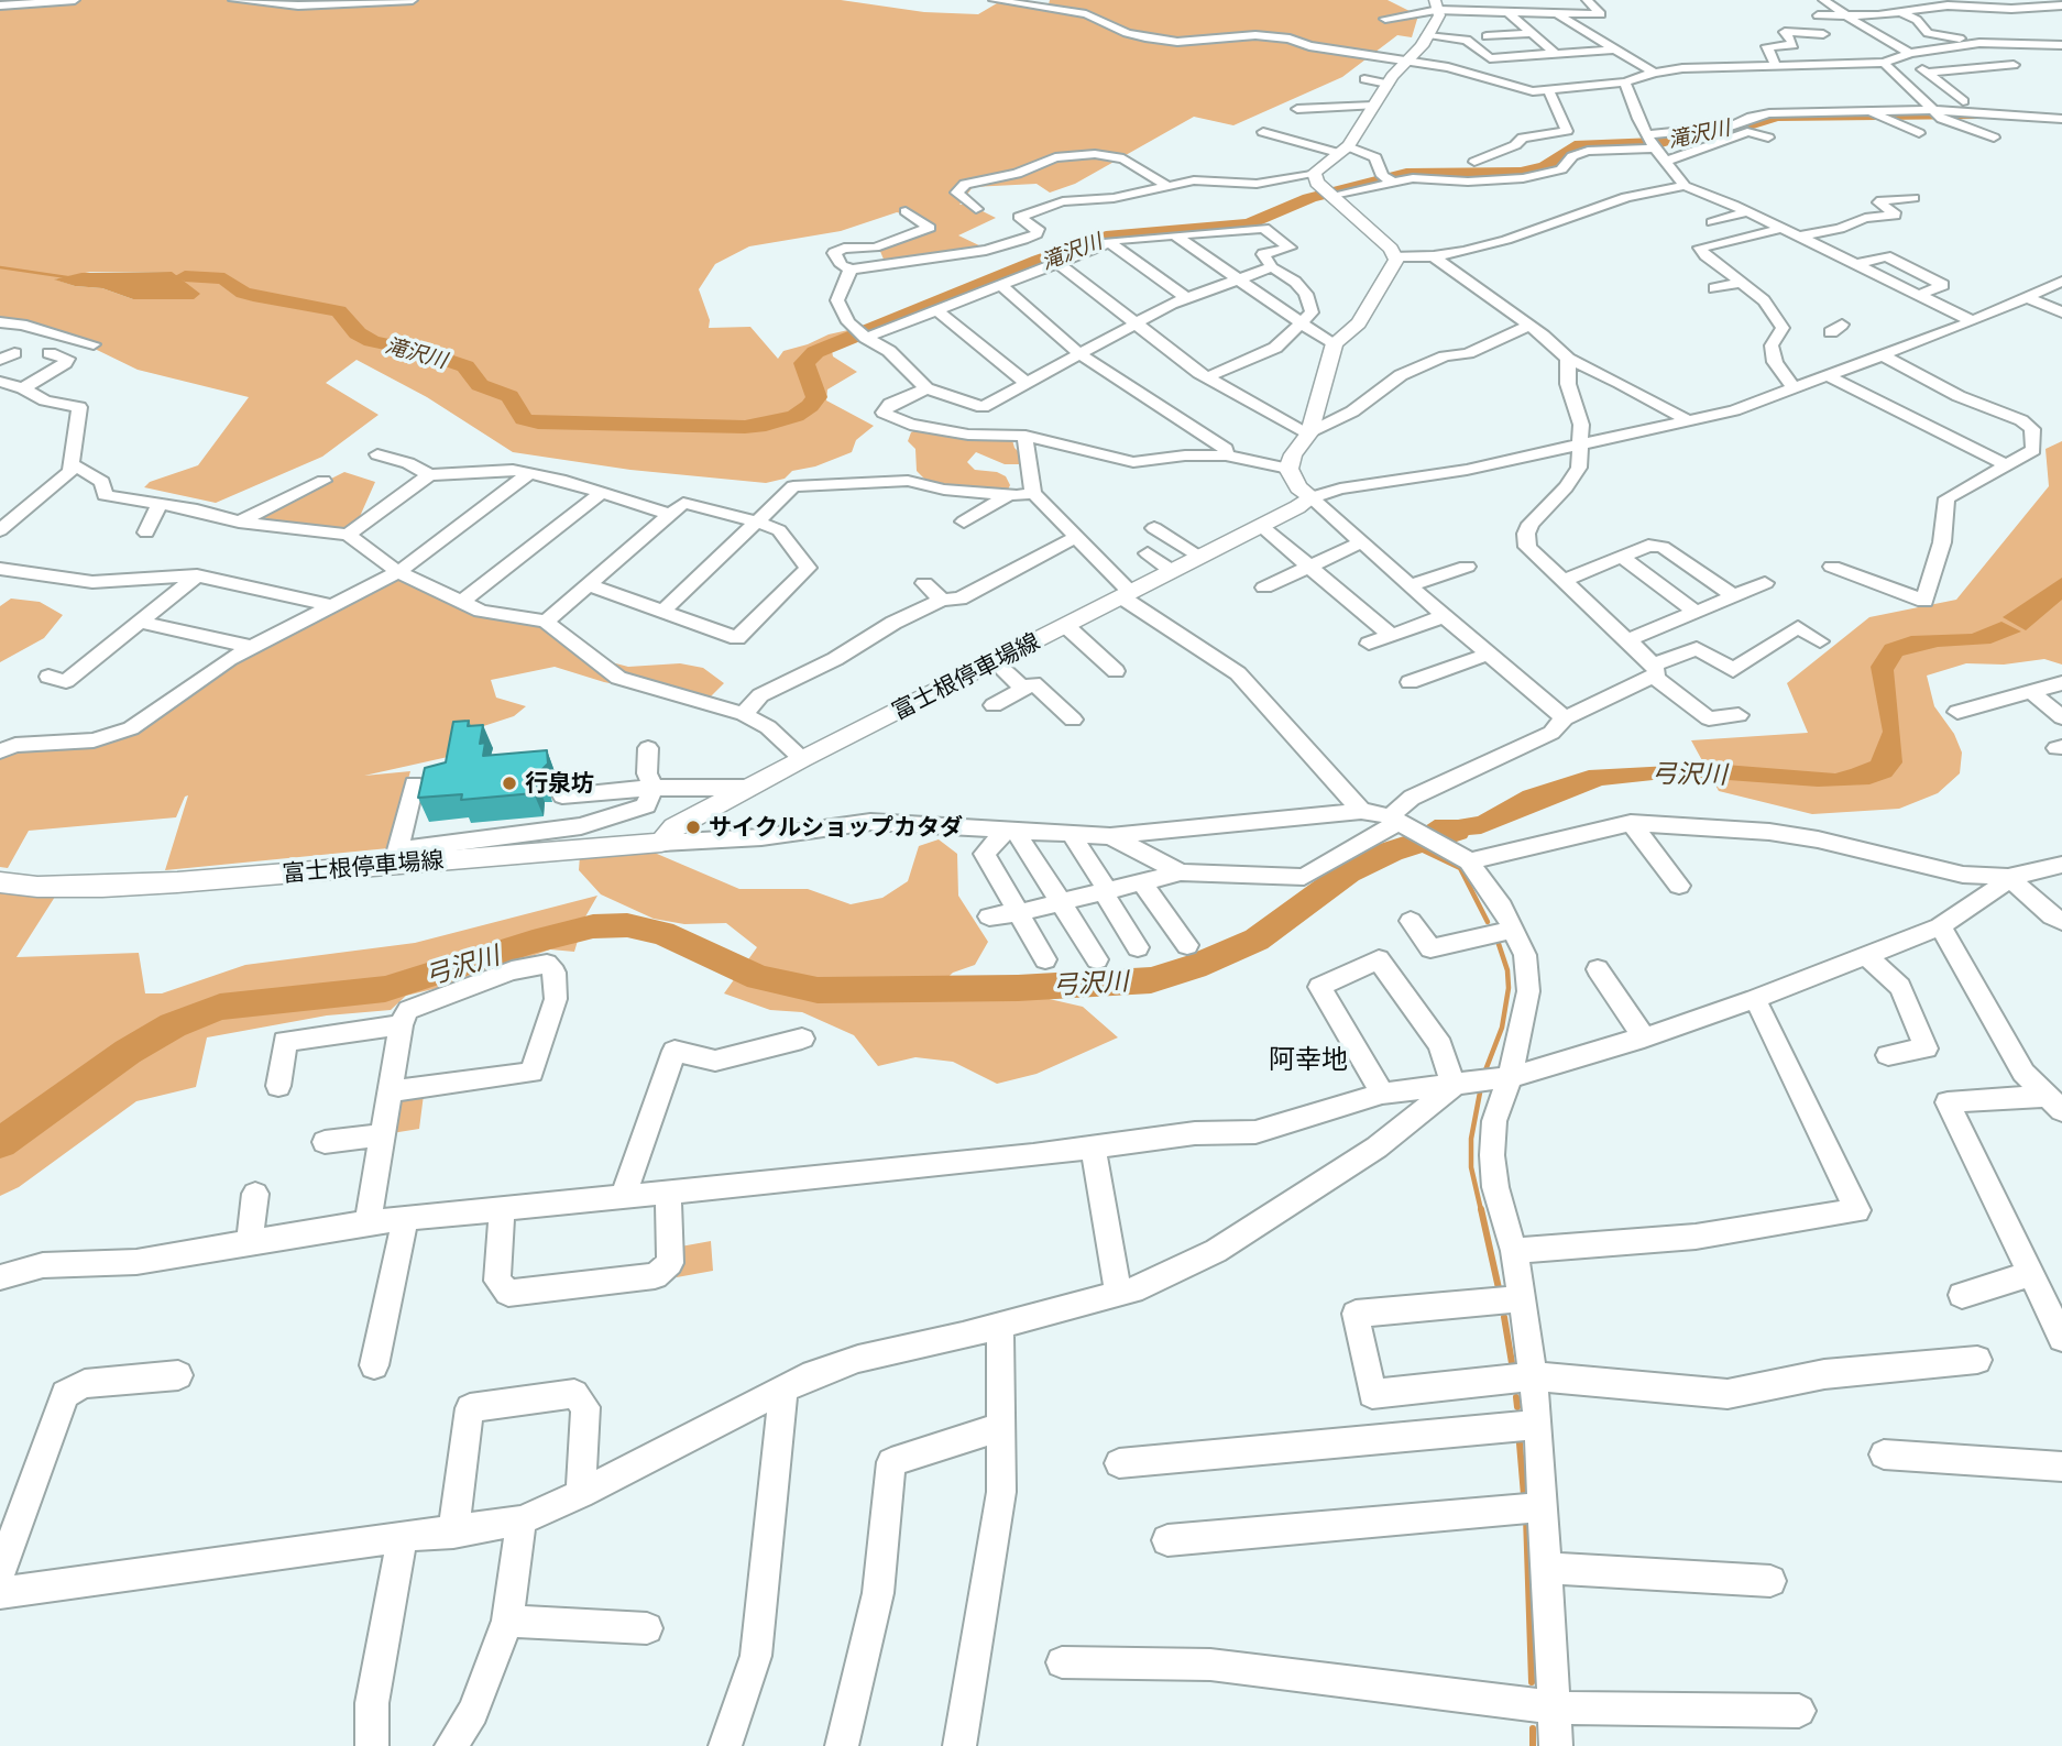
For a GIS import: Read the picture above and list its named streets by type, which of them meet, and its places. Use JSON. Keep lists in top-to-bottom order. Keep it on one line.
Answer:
{"streets":{"main road":["富士根停車場線"]},"districts":["阿幸地"],"water":["滝沢川","弓沢川"],"places":["行泉坊","サイクルショップカタダ"]}
